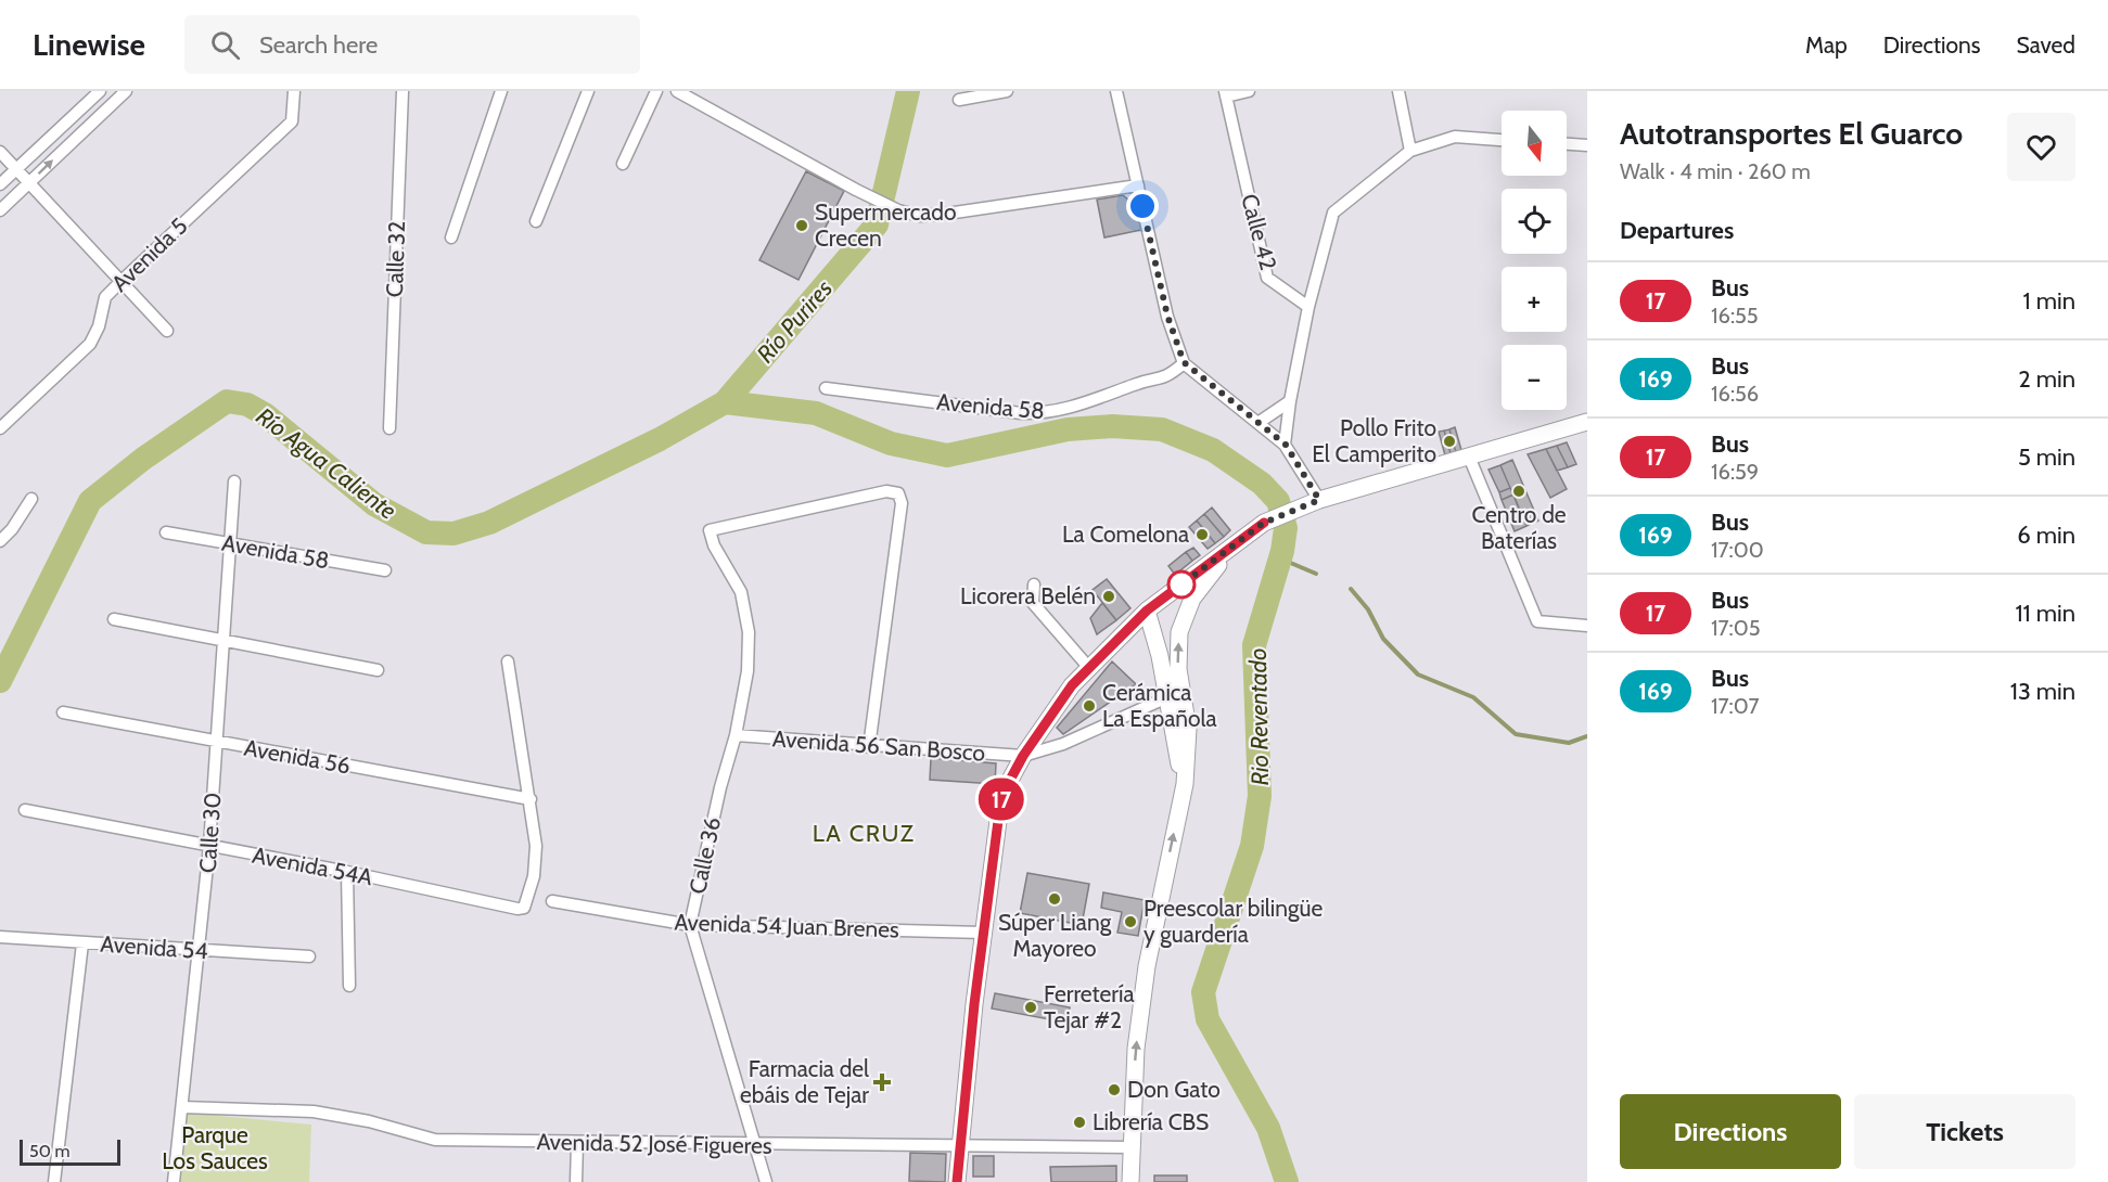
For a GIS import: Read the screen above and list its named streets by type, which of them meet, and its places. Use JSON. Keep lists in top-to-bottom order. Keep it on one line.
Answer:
{"streets":{"street":["Calle 42","Avenida 5","Calle 32","Avenida 58","Avenida 56 San Bosco","Avenida 56","Calle 30","Calle 36","Avenida 54A","Avenida 54 Juan Brenes","Avenida 54","Avenida 52 José Figueres"]},"crossings":[["Avenida 58","Calle 30"],["Avenida 56 San Bosco","Calle 36"],["Avenida 56","Calle 30"],["Avenida 56","Avenida 54A"],["Calle 30","Avenida 54A"],["Calle 30","Avenida 54"],["Calle 30","Avenida 52 José Figueres"],["Calle 36","Avenida 54 Juan Brenes"],["Calle 36","Avenida 52 José Figueres"]],"districts":["LA CRUZ"],"water":["Río Purires","Río Agua Caliente","Rio Reventado"],"parks":["Parque Los Sauces"],"places":{"other":["Supermercado Crecen","Pollo Frito El Camperito","Centro de Baterías","La Comelona","Licorera Belén","Cerámica La Española","Súper Liang Mayoreo","Preescolar bilingüe y guardería","Ferretería Tejar #2","Don Gato","Librería CBS"],"health":["Farmacia del ebáis de Tejar"]},"lines":["bus line 17"],"scale_bar":"50 m","north":"bottom","page":{"header":"Linewise","search":"Search here","nav":["Map","Directions","Saved"],"on_map":"17","heading":[["Autotransportes El Guarco","Walk · 4 min · 260 m"],"Departures"],"map_buttons":["+","−"],"list":[{"mark":"17","name":"Bus","note":"16:55","value":"1 min"},{"mark":"169","name":"Bus","note":"16:56","value":"2 min"},{"mark":"17","name":"Bus","note":"16:59","value":"5 min"},{"mark":"169","name":"Bus","note":"17:00","value":"6 min"},{"mark":"17","name":"Bus","note":"17:05","value":"11 min"},{"mark":"169","name":"Bus","note":"17:07","value":"13 min"}],"buttons":["Directions","Tickets"],"scale":"50 m"}}
